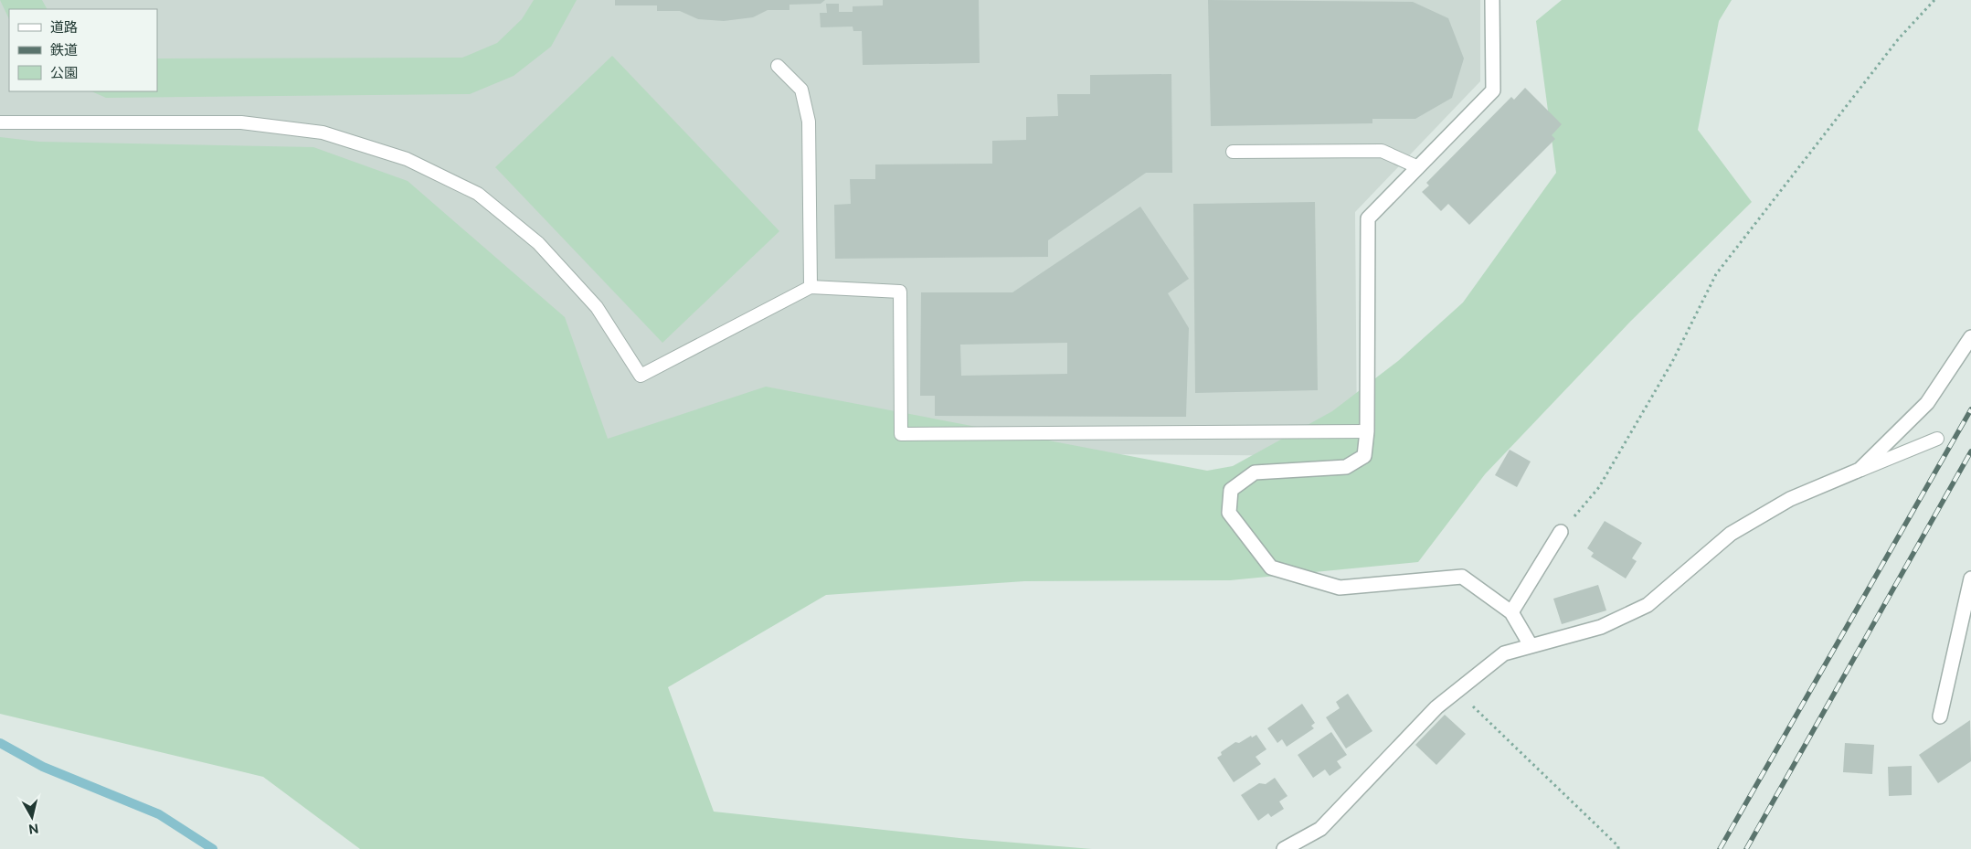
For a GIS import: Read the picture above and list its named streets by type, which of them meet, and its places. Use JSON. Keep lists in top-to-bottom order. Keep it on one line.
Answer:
{"legend":["道路","鉄道","公園"],"north":"bottom"}
